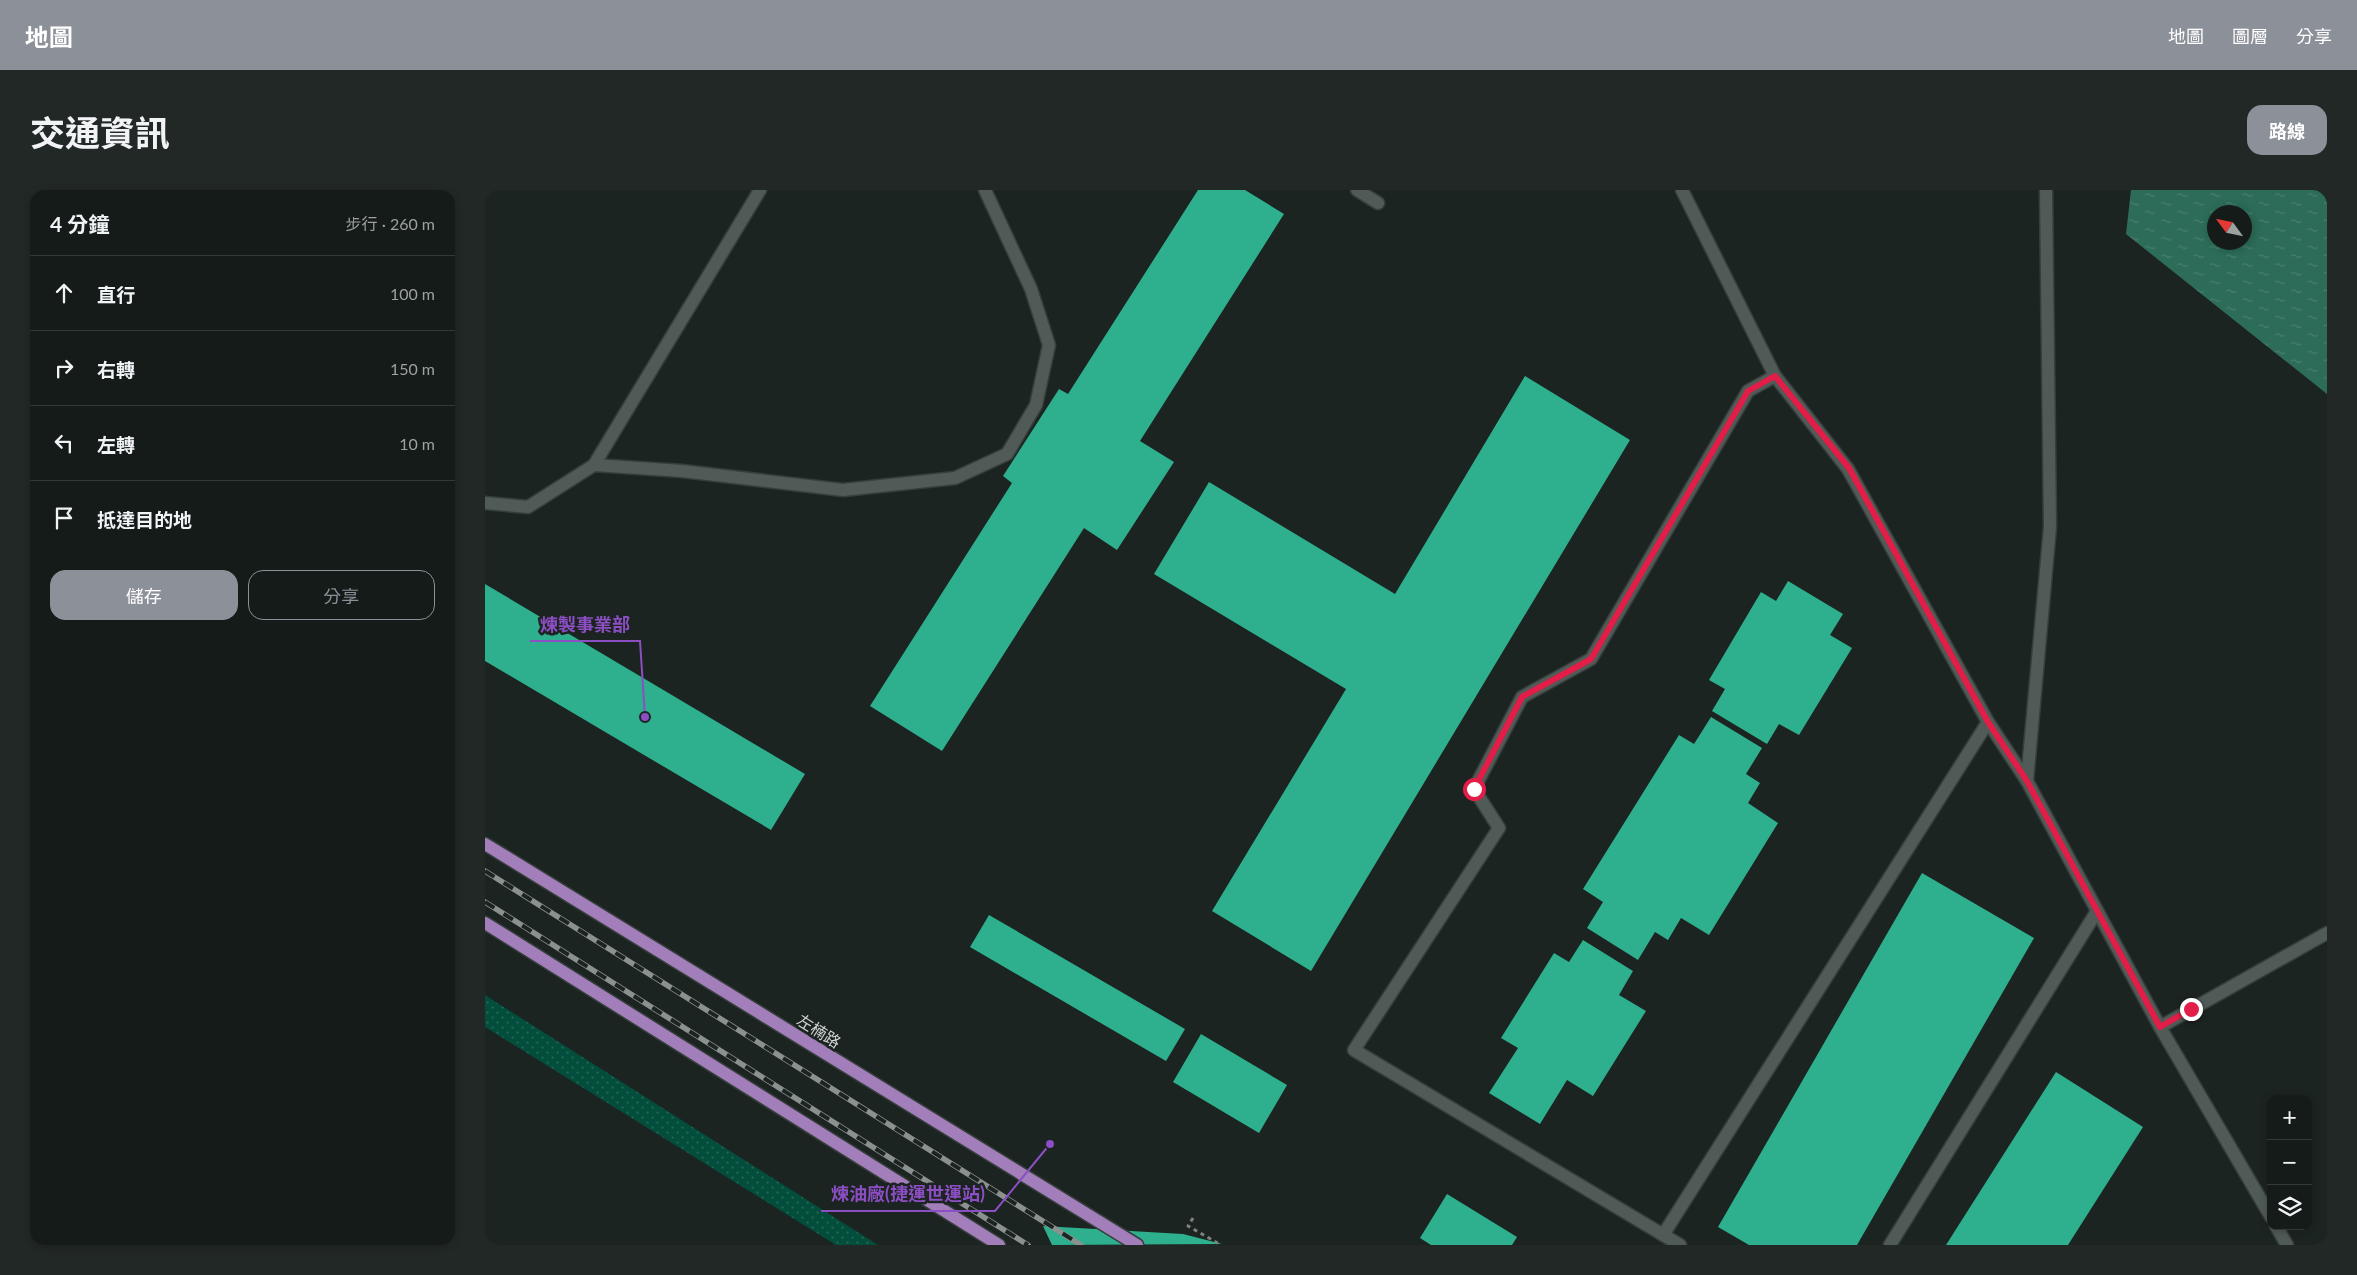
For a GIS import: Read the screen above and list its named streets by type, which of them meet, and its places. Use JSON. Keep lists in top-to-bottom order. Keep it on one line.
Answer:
{"streets":{"main road":["左楠路"]},"places":["煉製事業部","煉油廠(捷運世運站)"],"north":"top left","page":{"header":"地圖","nav":["地圖","圖層","分享"],"title":"交通資訊","buttons":["路線",["儲存","分享"]],"heading":["4 分鐘","步行 · 260 m"],"list":[["直行","100 m"],["右轉","150 m"],["左轉","10 m"],"抵達目的地"],"map_buttons":["+","−"]}}
